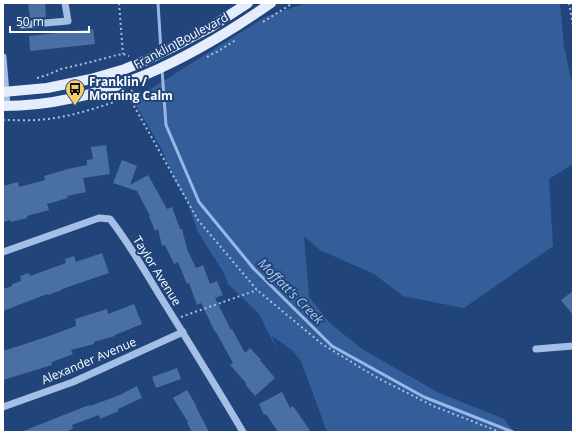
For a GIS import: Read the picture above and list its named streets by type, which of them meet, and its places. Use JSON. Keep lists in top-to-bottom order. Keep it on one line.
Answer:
{"streets":{"main road":["Franklin Boulevard"],"street":["Taylor Avenue","Alexander Avenue"]},"crossings":[["Taylor Avenue","Alexander Avenue"]],"water":["Moffatt's Creek"],"places":{"bus stop":["Franklin / Morning Calm"]},"scale_bar":"50 m"}
